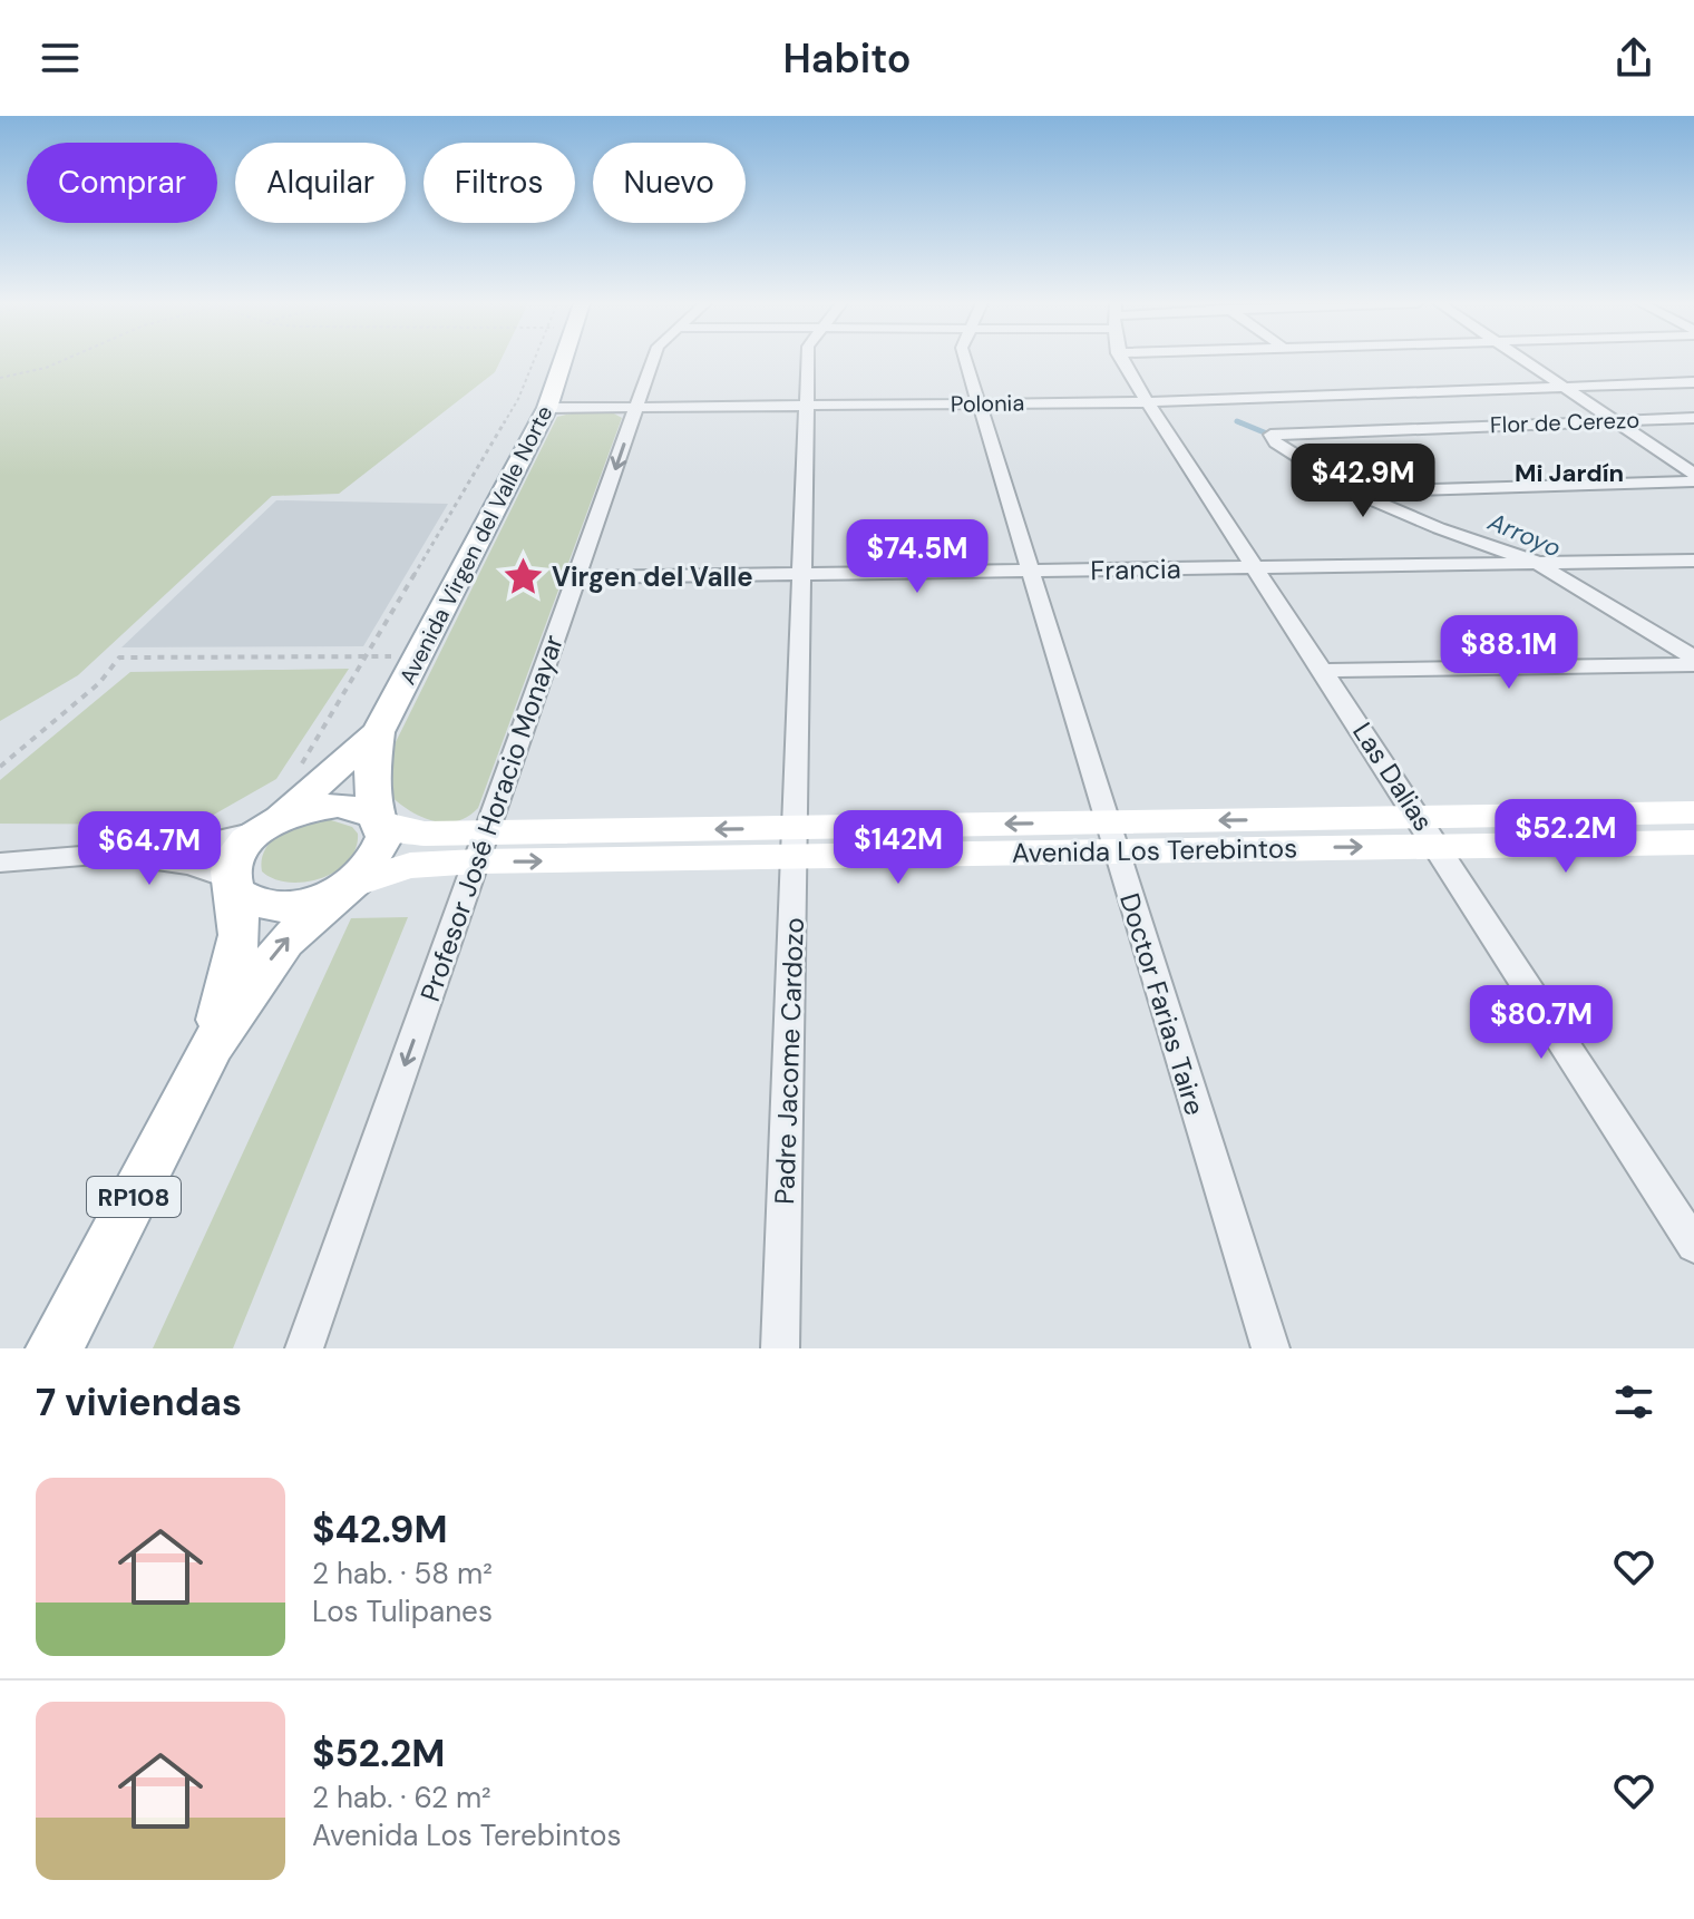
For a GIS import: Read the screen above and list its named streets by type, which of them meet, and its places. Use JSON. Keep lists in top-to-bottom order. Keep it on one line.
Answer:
{"streets":{"main road":["Avenida Virgen del Valle Norte","Avenida Los Terebintos","RP108"],"street":["Polonia","Flor de Cerezo","Francia","Las Dalias","Profesor José Horacio Monayar","Doctor Farias Taire","Padre Jacome Cardozo"]},"crossings":[["Polonia","Avenida Virgen del Valle Norte"],["Polonia","Las Dalias"],["Polonia","Profesor José Horacio Monayar"],["Polonia","Doctor Farias Taire"],["Polonia","Padre Jacome Cardozo"],["Avenida Virgen del Valle Norte","Avenida Los Terebintos"],["Avenida Virgen del Valle Norte","RP108"],["Francia","Las Dalias"],["Francia","Profesor José Horacio Monayar"],["Francia","Doctor Farias Taire"],["Francia","Padre Jacome Cardozo"],["Las Dalias","Avenida Los Terebintos"],["Profesor José Horacio Monayar","Avenida Los Terebintos"],["Avenida Los Terebintos","Doctor Farias Taire"],["Avenida Los Terebintos","Padre Jacome Cardozo"],["Avenida Los Terebintos","RP108"]],"one_way":["Profesor José Horacio Monayar"],"districts":["Mi Jardín"],"water":["Arroyo"],"places":{"place":["Virgen del Valle"]},"page":{"header":"Habito","chip":["Comprar","Alquilar","Filtros","Nuevo"],"price":["$42.9M","$74.5M","$88.1M","$52.2M","$142M","$64.7M","$80.7M"],"heading":"7 viviendas","list":[{"name":"$42.9M","note":"2 hab. · 58 m² · Los Tulipanes"},{"name":"$52.2M","note":"2 hab. · 62 m² · Avenida Los Terebintos"}]}}
